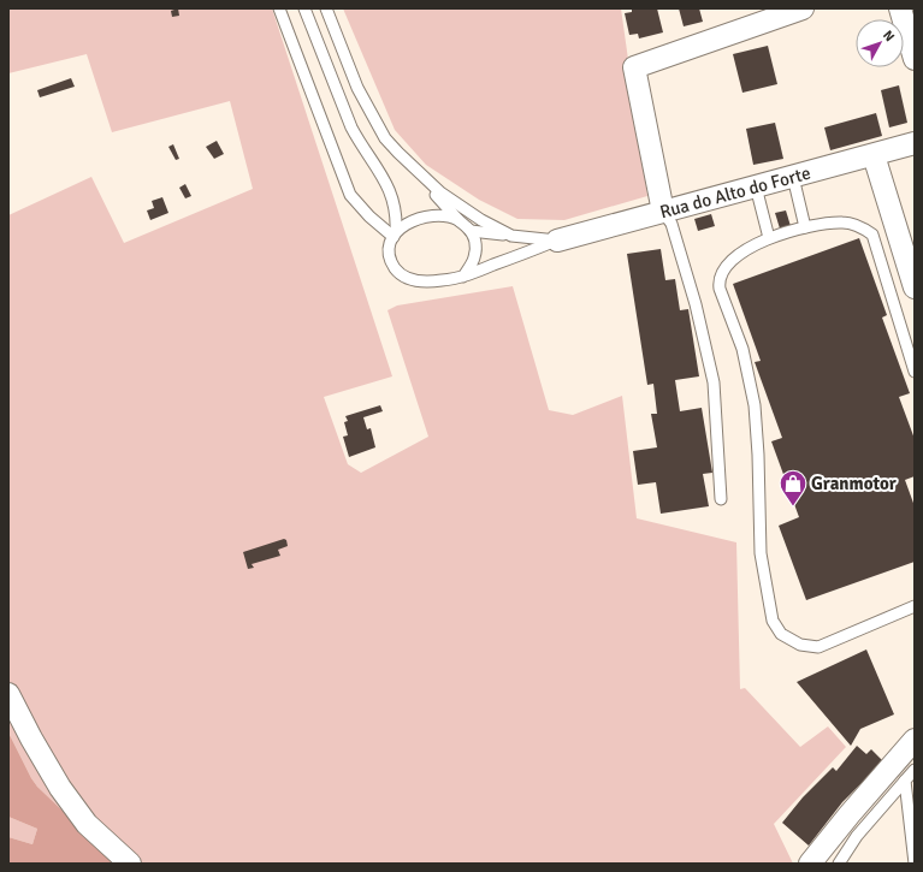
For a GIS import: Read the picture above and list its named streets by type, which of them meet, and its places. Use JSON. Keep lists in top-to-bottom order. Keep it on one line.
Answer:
{"streets":{"street":["Rua do Alto do Forte"]},"places":{"shop":["Granmotor"]},"north":"top right"}
